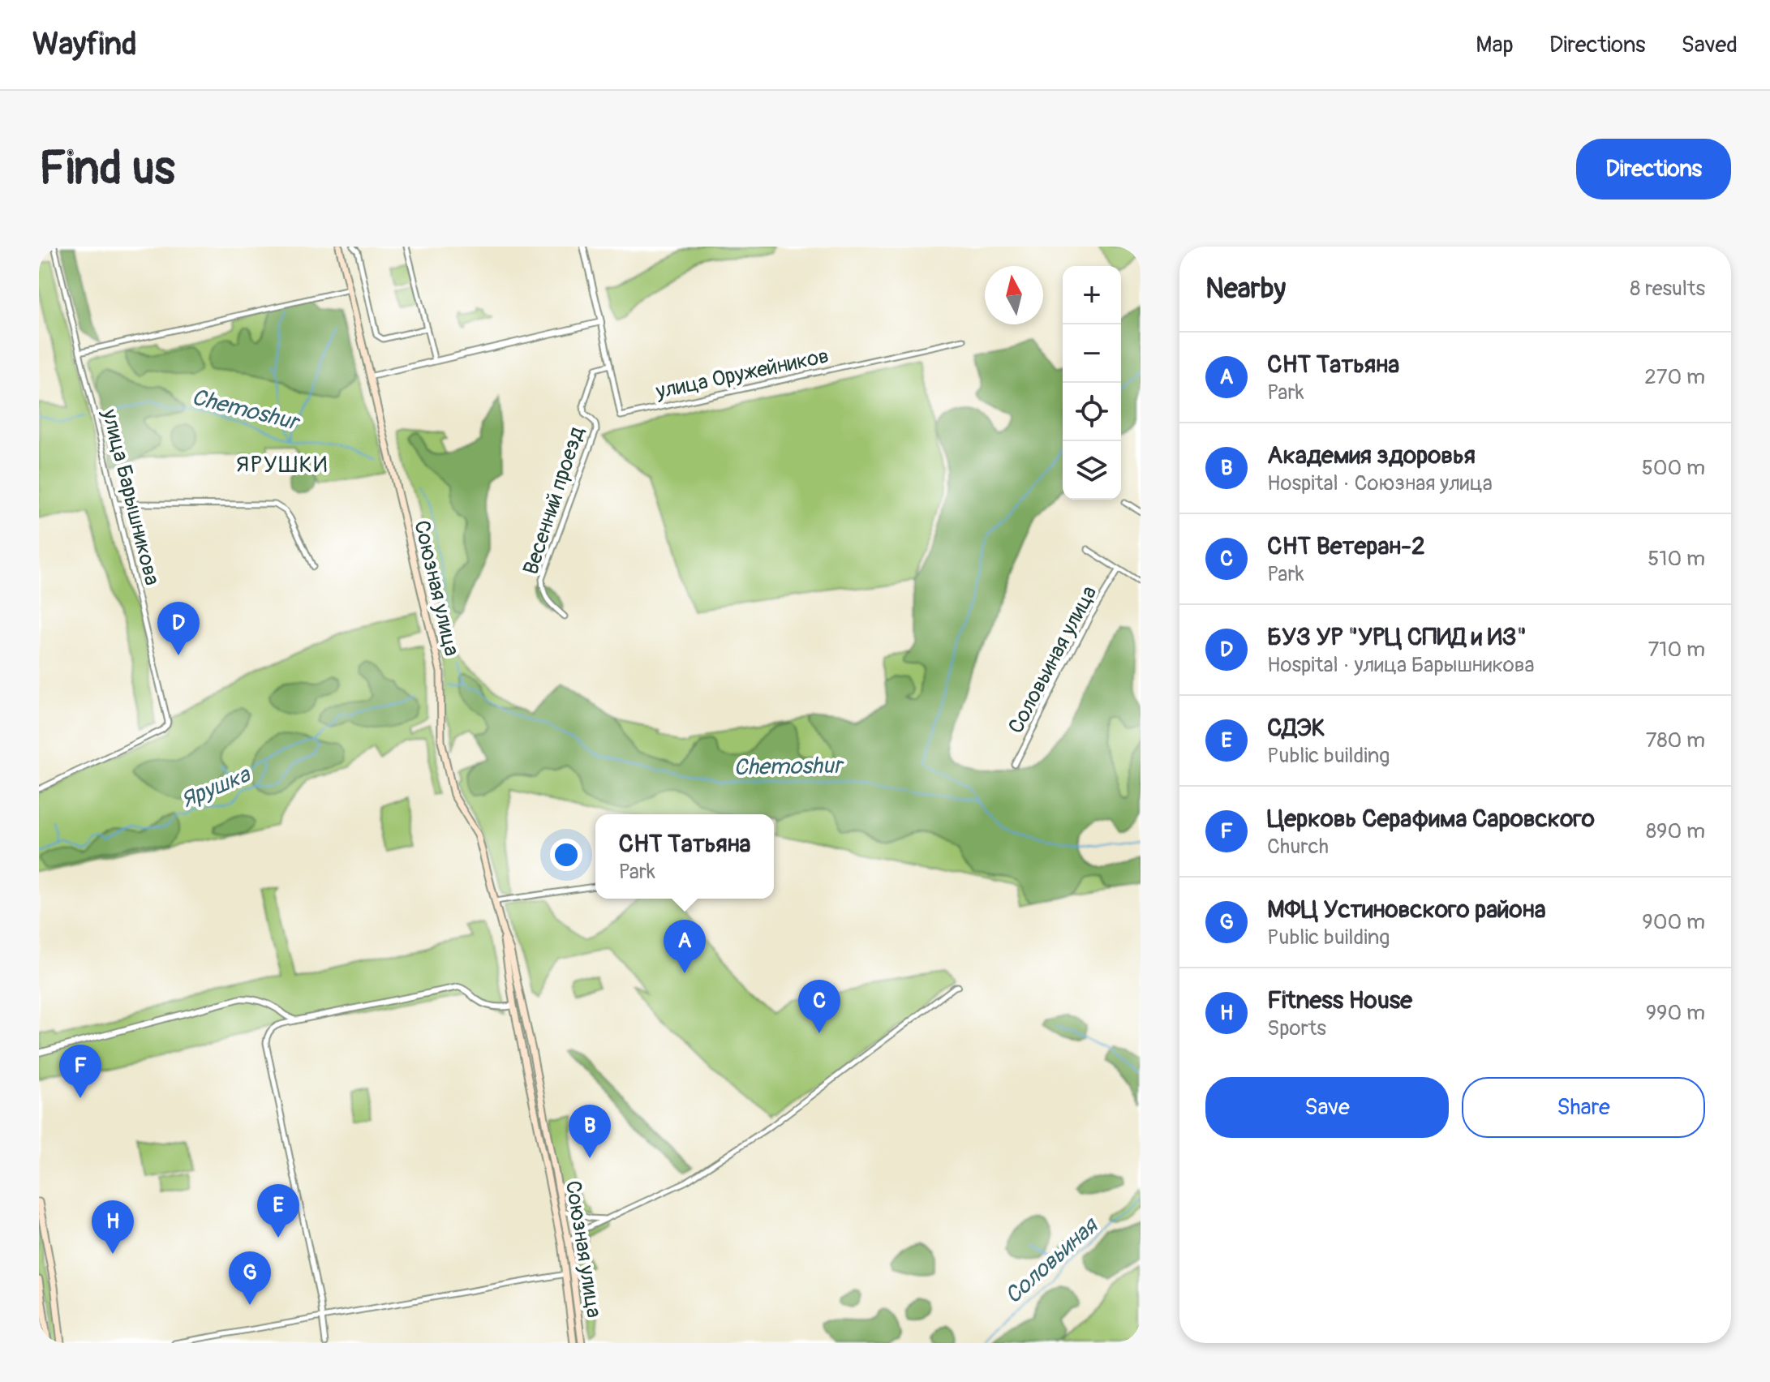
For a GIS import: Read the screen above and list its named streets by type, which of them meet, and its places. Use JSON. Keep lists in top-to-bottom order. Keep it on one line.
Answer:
{"streets":{"main road":["Союзная улица"],"street":["улица Оружейников","улица Барышникова","Весенний проезд","Соловьиная улица"]},"crossings":[["улица Оружейников","Весенний проезд"]],"districts":["ЯРУШКИ"],"water":["Chemoshur","Ярушка","Соловьиная"],"north":"top","page":{"header":"Wayfind","nav":["Map","Directions","Saved"],"buttons":["Directions",["Save","Share"]],"title":"Find us","heading":["Nearby","8 results"],"map_buttons":["+","−"],"list":[{"mark":"A","name":"СНТ Татьяна","note":"Park","value":"270 m"},{"mark":"B","name":"Академия здоровья","note":"Hospital · Союзная улица","value":"500 m"},{"mark":"C","name":"СНТ Ветеран-2","note":"Park","value":"510 m"},{"mark":"D","name":"БУЗ УР \"УРЦ СПИД и ИЗ\"","note":"Hospital · улица Барышникова","value":"710 m"},{"mark":"E","name":"СДЭК","note":"Public building","value":"780 m"},{"mark":"F","name":"Церковь Серафима Саровского","note":"Church","value":"890 m"},{"mark":"G","name":"МФЦ Устиновского района","note":"Public building","value":"900 m"},{"mark":"H","name":"Fitness House","note":"Sports","value":"990 m"}],"pins":["D","A","C","F","B","E","H","G"],"popup":["СНТ Татьяна","Park"]}}
